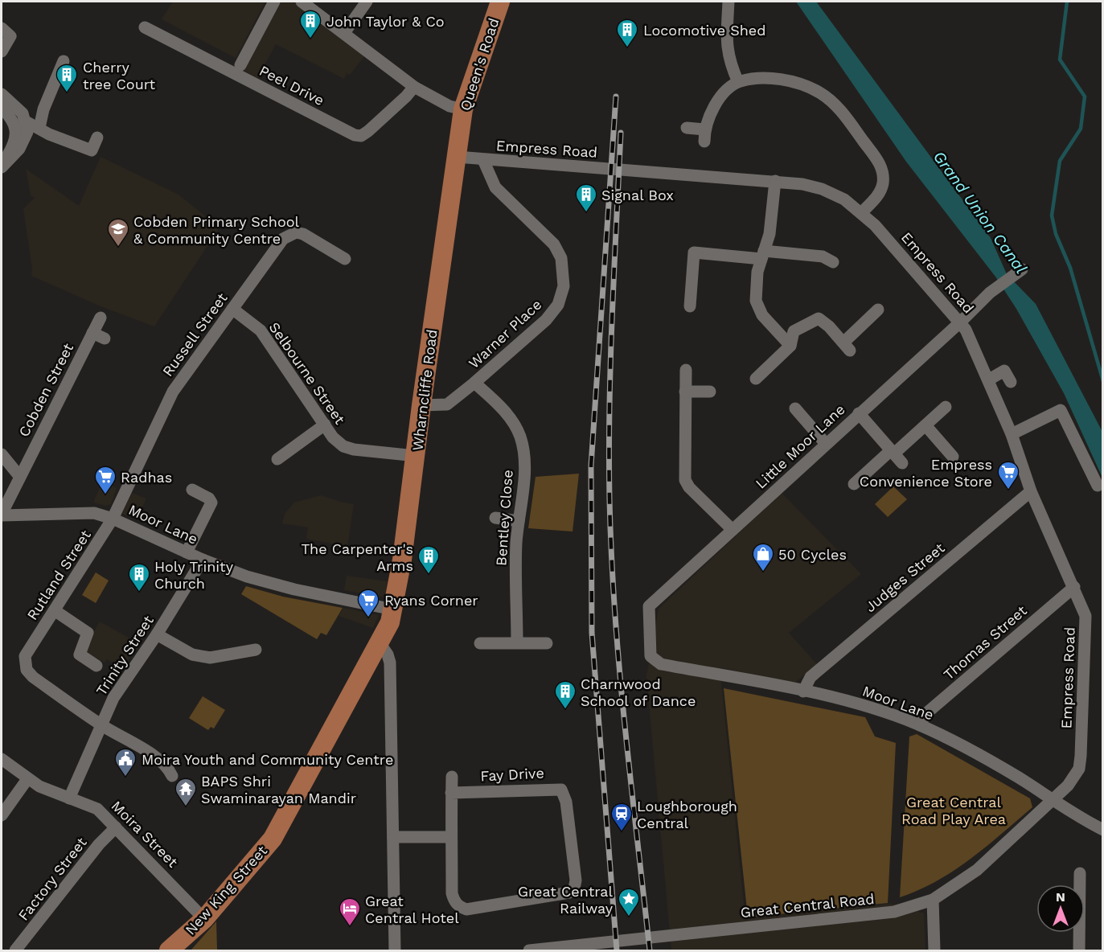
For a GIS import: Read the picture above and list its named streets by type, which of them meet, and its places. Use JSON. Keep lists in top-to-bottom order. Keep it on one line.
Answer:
{"streets":{"main road":["Queen's Road","Wharncliffe Road","New King Street"],"street":["Peel Drive","Empress Road","Warner Place","Russell Street","Selbourne Street","Cobden Street","Little Moor Lane","Bentley Close","Moor Lane","Rutland Street","Judges Street","Thomas Street","Trinity Street","Fay Drive","Moira Street","Factory Street","Great Central Road"]},"crossings":[["Queen's Road","Empress Road"],["Queen's Road","Wharncliffe Road"],["Empress Road","Warner Place"],["Empress Road","Wharncliffe Road"],["Empress Road","Little Moor Lane"],["Empress Road","Moor Lane"],["Empress Road","Judges Street"],["Empress Road","Thomas Street"],["Empress Road","Great Central Road"],["Warner Place","Wharncliffe Road"],["Warner Place","Bentley Close"],["Russell Street","Selbourne Street"],["Russell Street","Moor Lane"],["Russell Street","Rutland Street"],["Selbourne Street","Wharncliffe Road"],["Cobden Street","Moor Lane"],["Wharncliffe Road","Moor Lane"],["Wharncliffe Road","New King Street"],["Little Moor Lane","Moor Lane"],["Moor Lane","Rutland Street"],["Moor Lane","Judges Street"],["Moor Lane","Thomas Street"],["Moor Lane","Trinity Street"],["Moor Lane","New King Street"],["Moor Lane","Great Central Road"],["Rutland Street","Trinity Street"],["Trinity Street","Moira Street"],["Moira Street","Factory Street"],["Moira Street","New King Street"]],"water":["Grand Union Canal"],"parks":["Great Central Road Play Area"],"places":{"building":["John Taylor & Co","Locomotive Shed","Cherry tree Court","Signal Box","The Carpenter's Arms","Holy Trinity Church","Charnwood School of Dance"],"school or university":["Cobden Primary School & Community Centre"],"supermarket":["Empress Convenience Store","Radhas","Ryans Corner"],"shop":["50 Cycles"],"public building":["Moira Youth and Community Centre"],"temple":["BAPS Shri Swaminarayan Mandir"],"station":["Loughborough Central"],"place":["Great Central Railway"],"hotel":["Great Central Hotel"]},"north":"top"}
